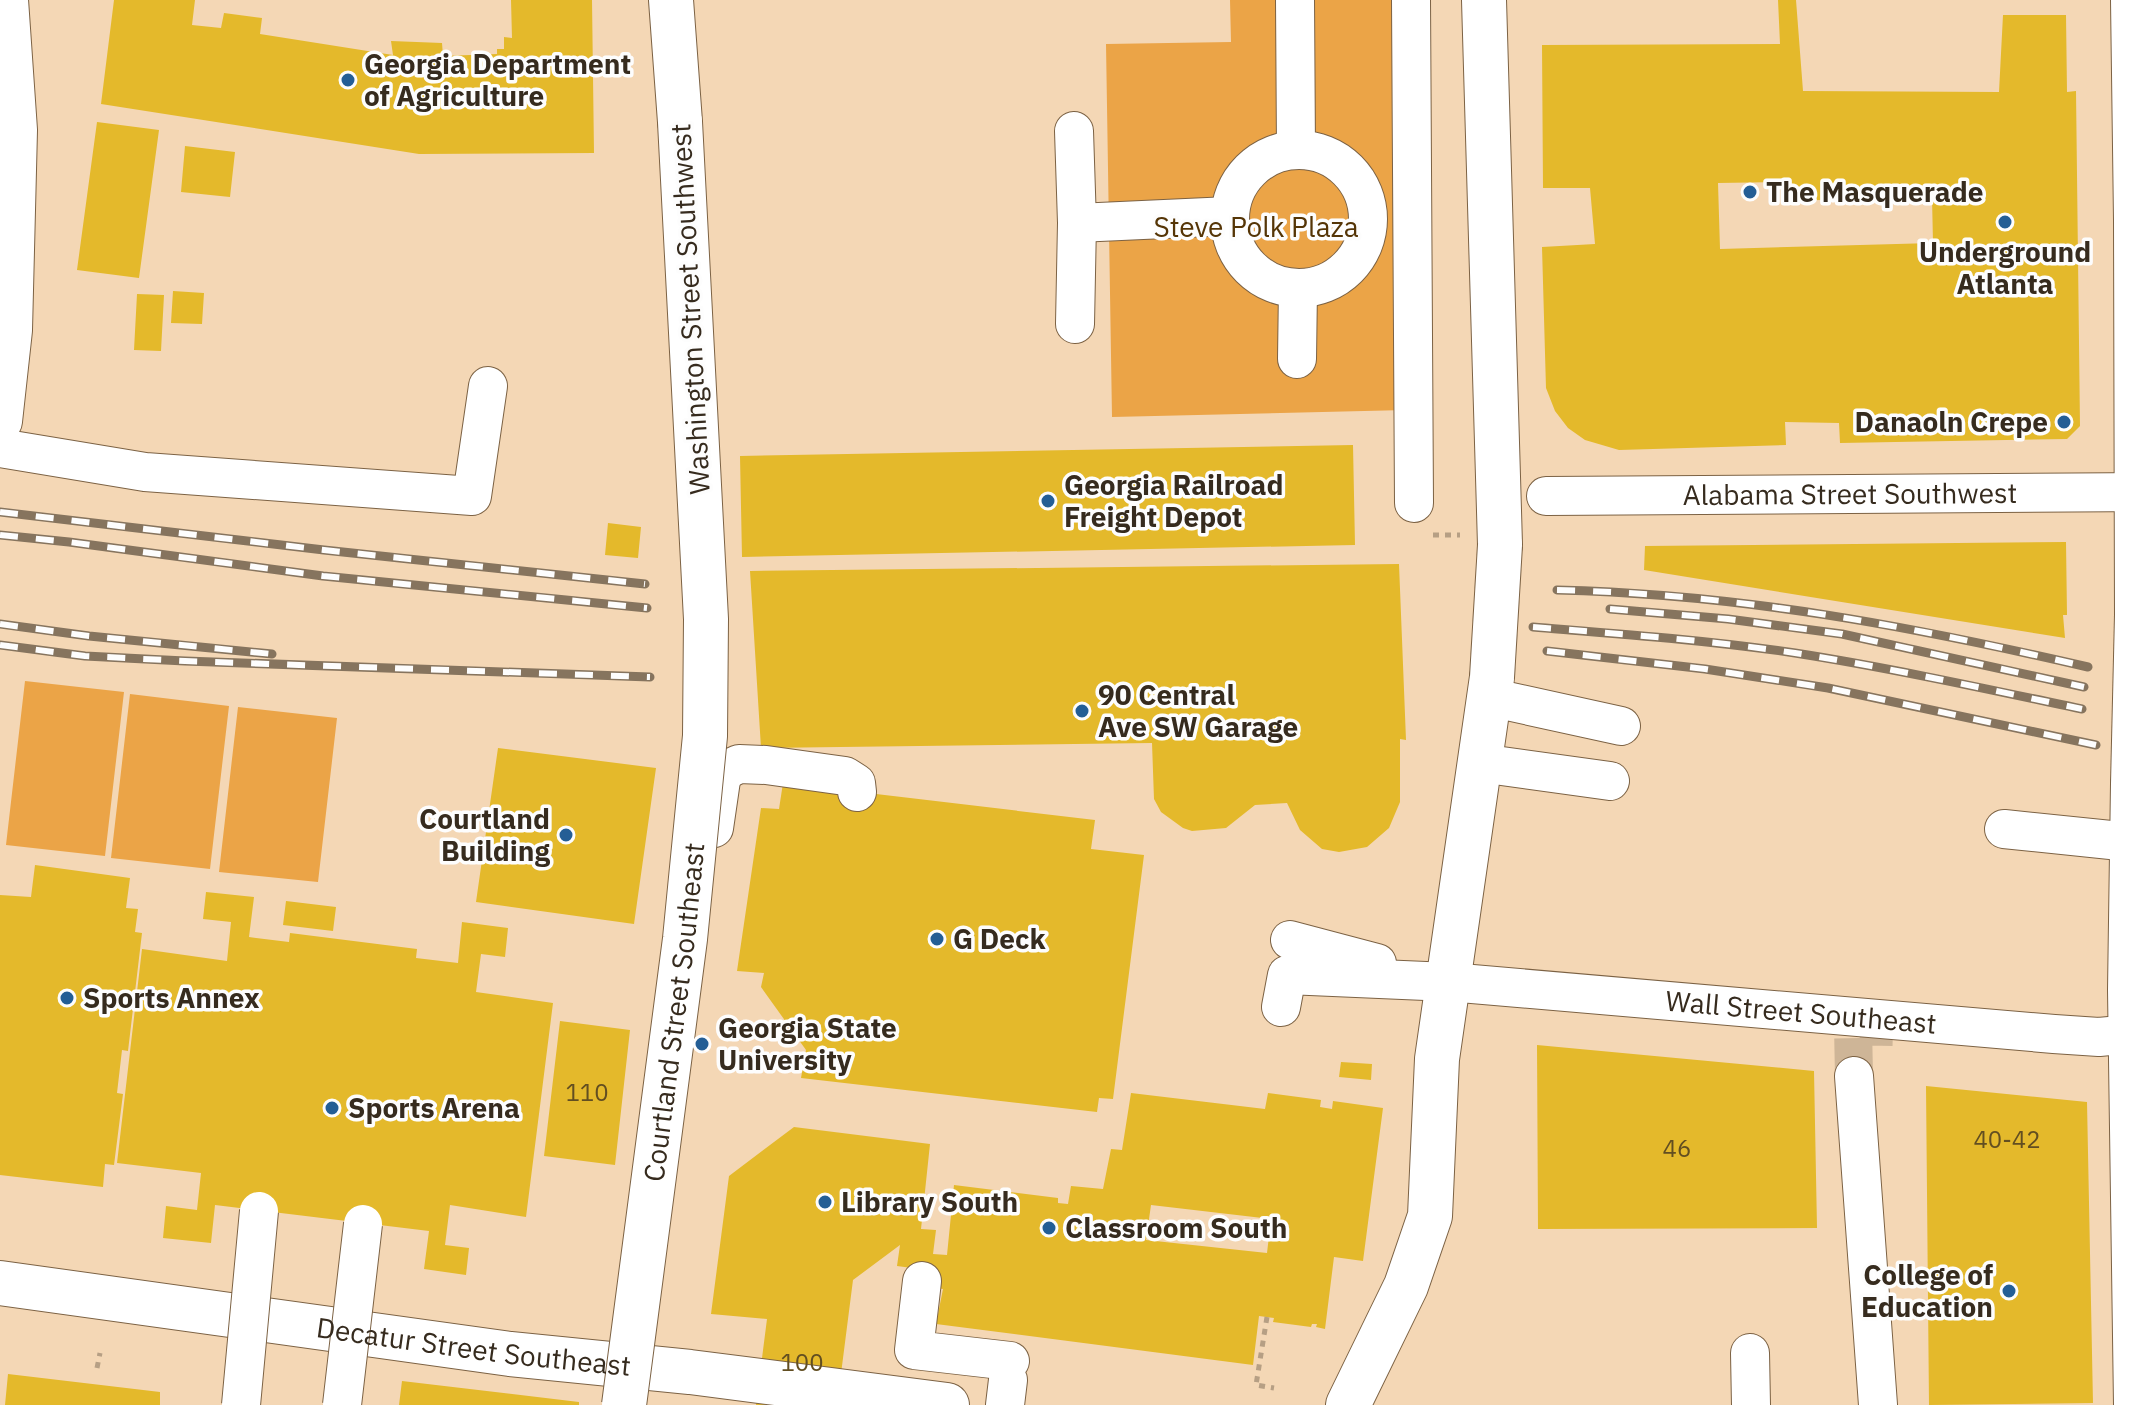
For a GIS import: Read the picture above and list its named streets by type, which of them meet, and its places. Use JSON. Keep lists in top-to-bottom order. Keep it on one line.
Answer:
{"streets":{"main road":["Washington Street Southwest","Courtland Street Southeast","Decatur Street Southeast"],"street":["Alabama Street Southwest","Wall Street Southeast"]},"crossings":[["Washington Street Southwest","Courtland Street Southeast"],["Courtland Street Southeast","Decatur Street Southeast"]],"parks":["Steve Polk Plaza"],"places":["Georgia Department of Agriculture","The Masquerade","Underground Atlanta","Danaoln Crepe","Georgia Railroad Freight Depot","90 Central Ave SW Garage","Courtland Building","G Deck","Sports Annex","Georgia State University","Sports Arena","Library South","Classroom South","College of Education"],"house_numbers":["110","40-42","46","100"]}
